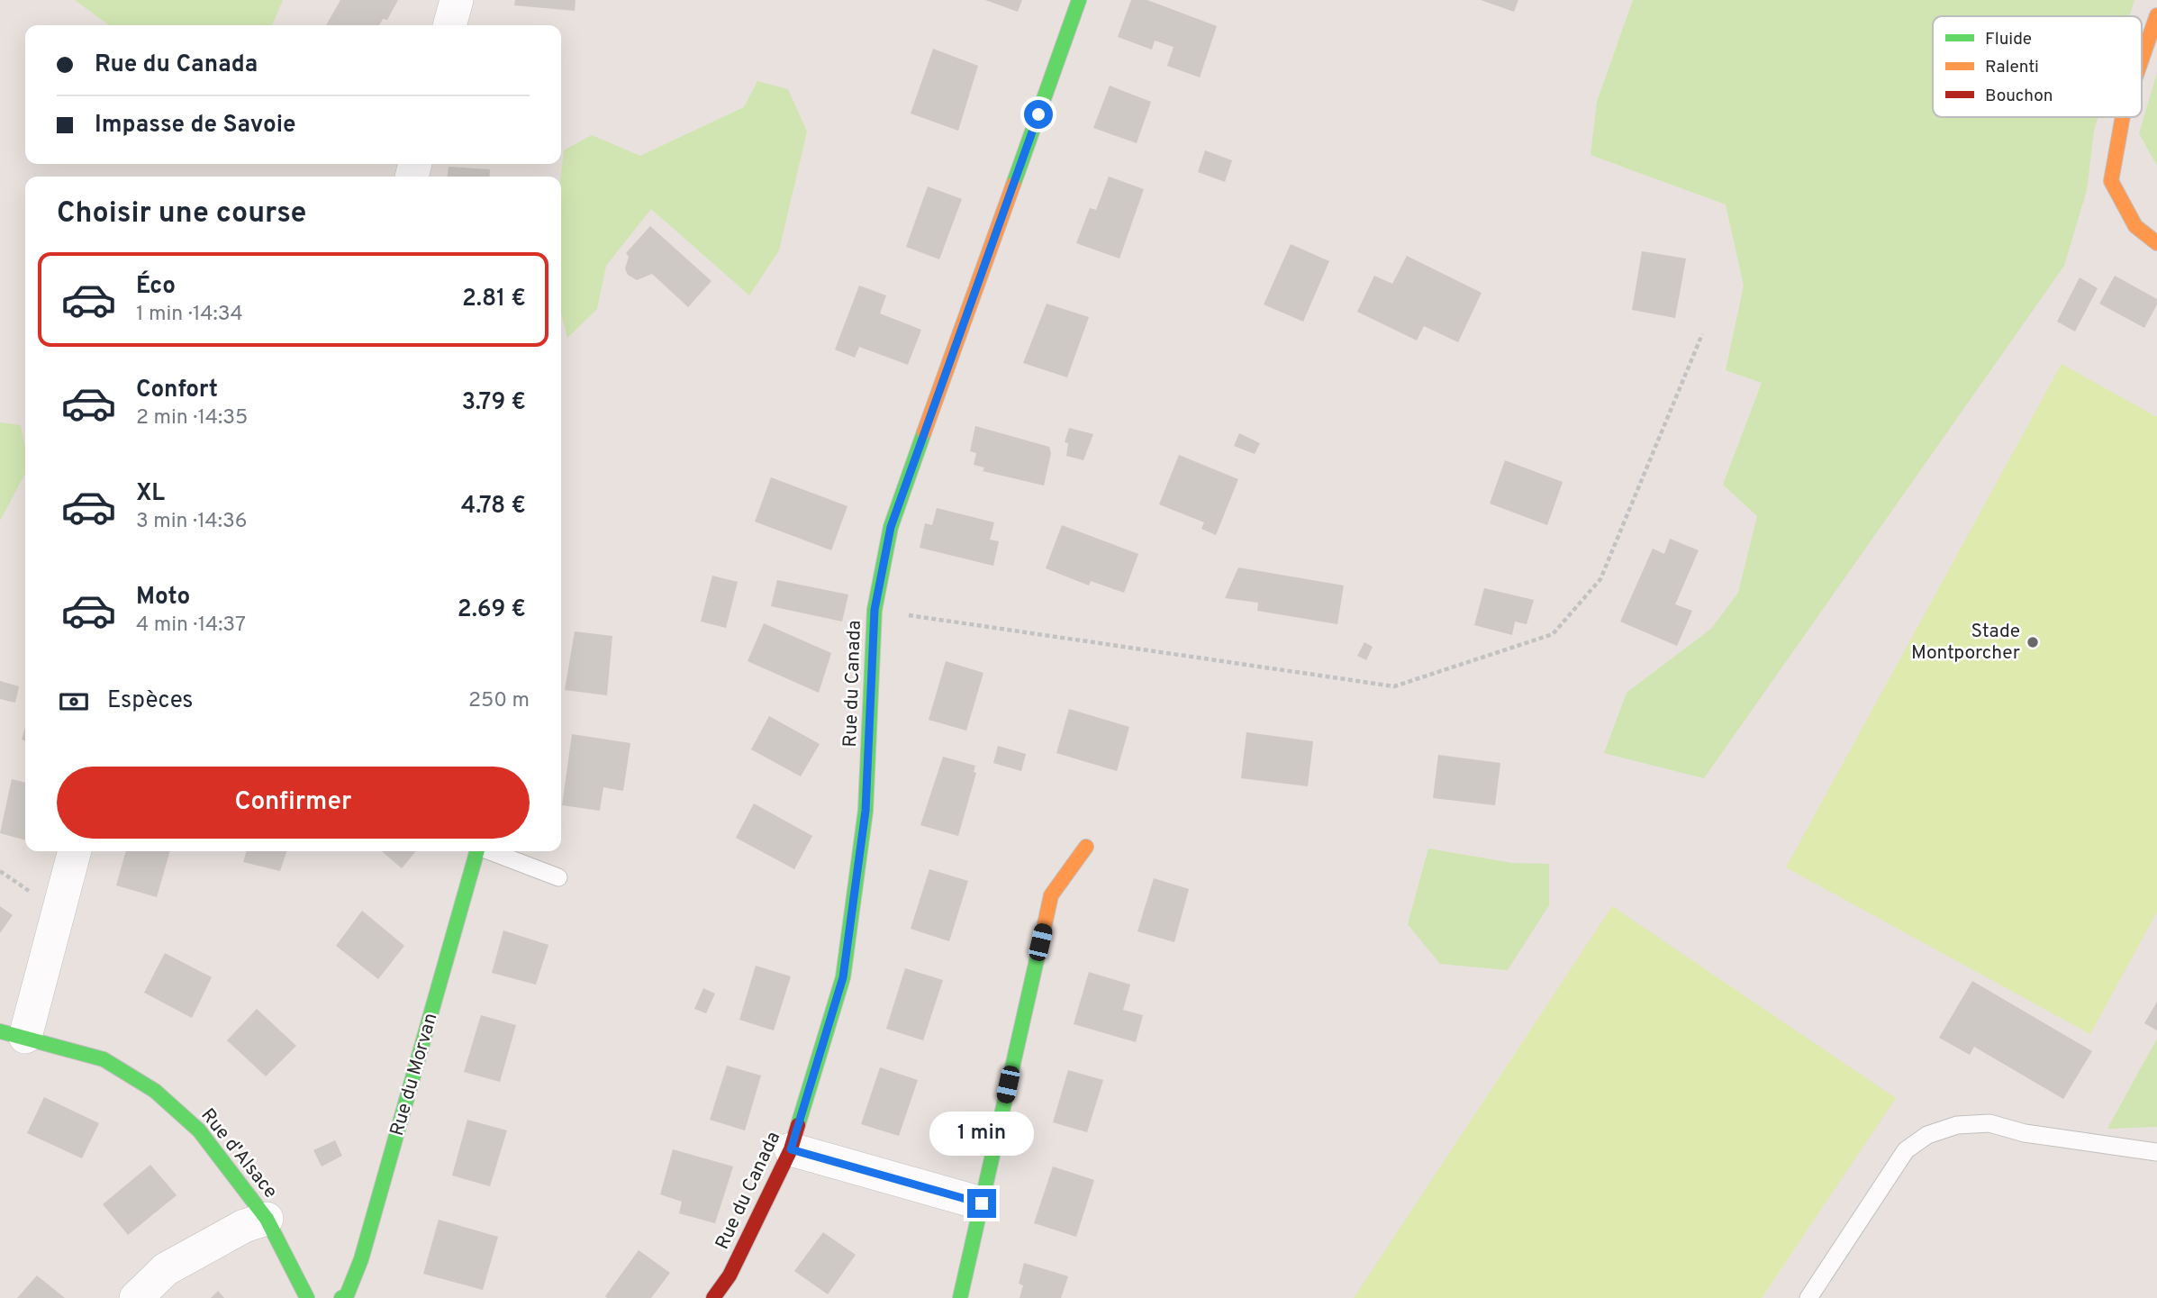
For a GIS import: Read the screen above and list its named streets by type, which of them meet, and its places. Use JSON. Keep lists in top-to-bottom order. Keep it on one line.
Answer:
{"streets":{"street":["Rue du Canada","Rue du Morvan","Rue d'Alsace"]},"places":["Stade Montporcher"],"legend":["Fluide","Ralenti","Bouchon"],"page":{"banner":["Rue du Canada","Impasse de Savoie"],"heading":"Choisir une course","list":[{"name":"Éco","note":"1 min · 14:34","value":"2.81 €"},{"name":"Confort","note":"2 min · 14:35","value":"3.79 €"},{"name":"XL","note":"3 min · 14:36","value":"4.78 €"},{"name":"Moto","note":"4 min · 14:37","value":"2.69 €"}],"pay":["Espèces","250 m"],"buttons":"Confirmer","bubble":"1 min"}}
